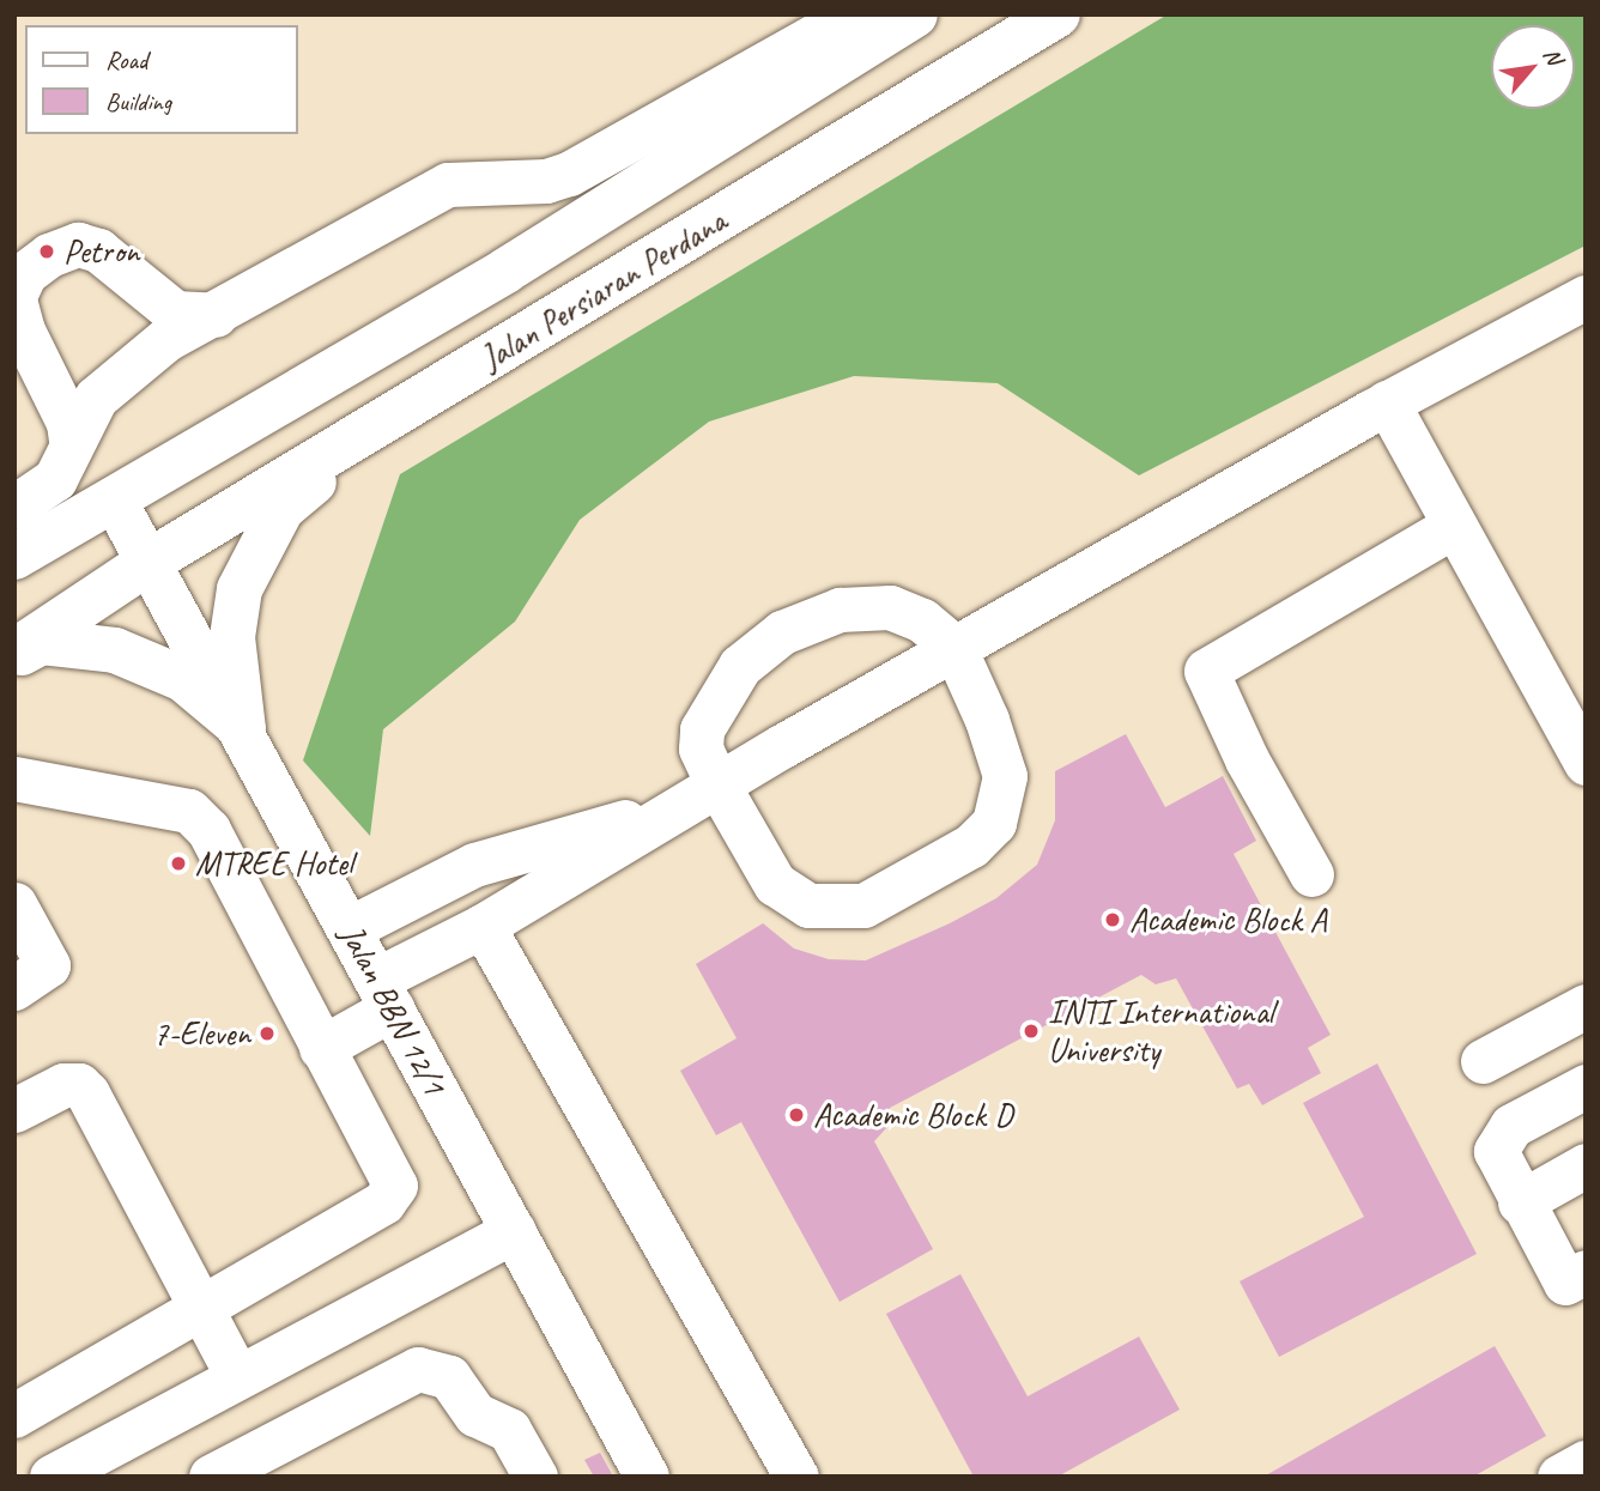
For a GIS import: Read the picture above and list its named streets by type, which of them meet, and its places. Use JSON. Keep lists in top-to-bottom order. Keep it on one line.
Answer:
{"streets":{"main road":["Jalan Persiaran Perdana"],"street":["Jalan BBN 12/1"]},"crossings":[["Jalan Persiaran Perdana","Jalan BBN 12/1"]],"places":["Petron","MTREE Hotel","Academic Block A","INTI International University","7-Eleven","Academic Block D"],"legend":["Road","Building"],"north":"top right"}
